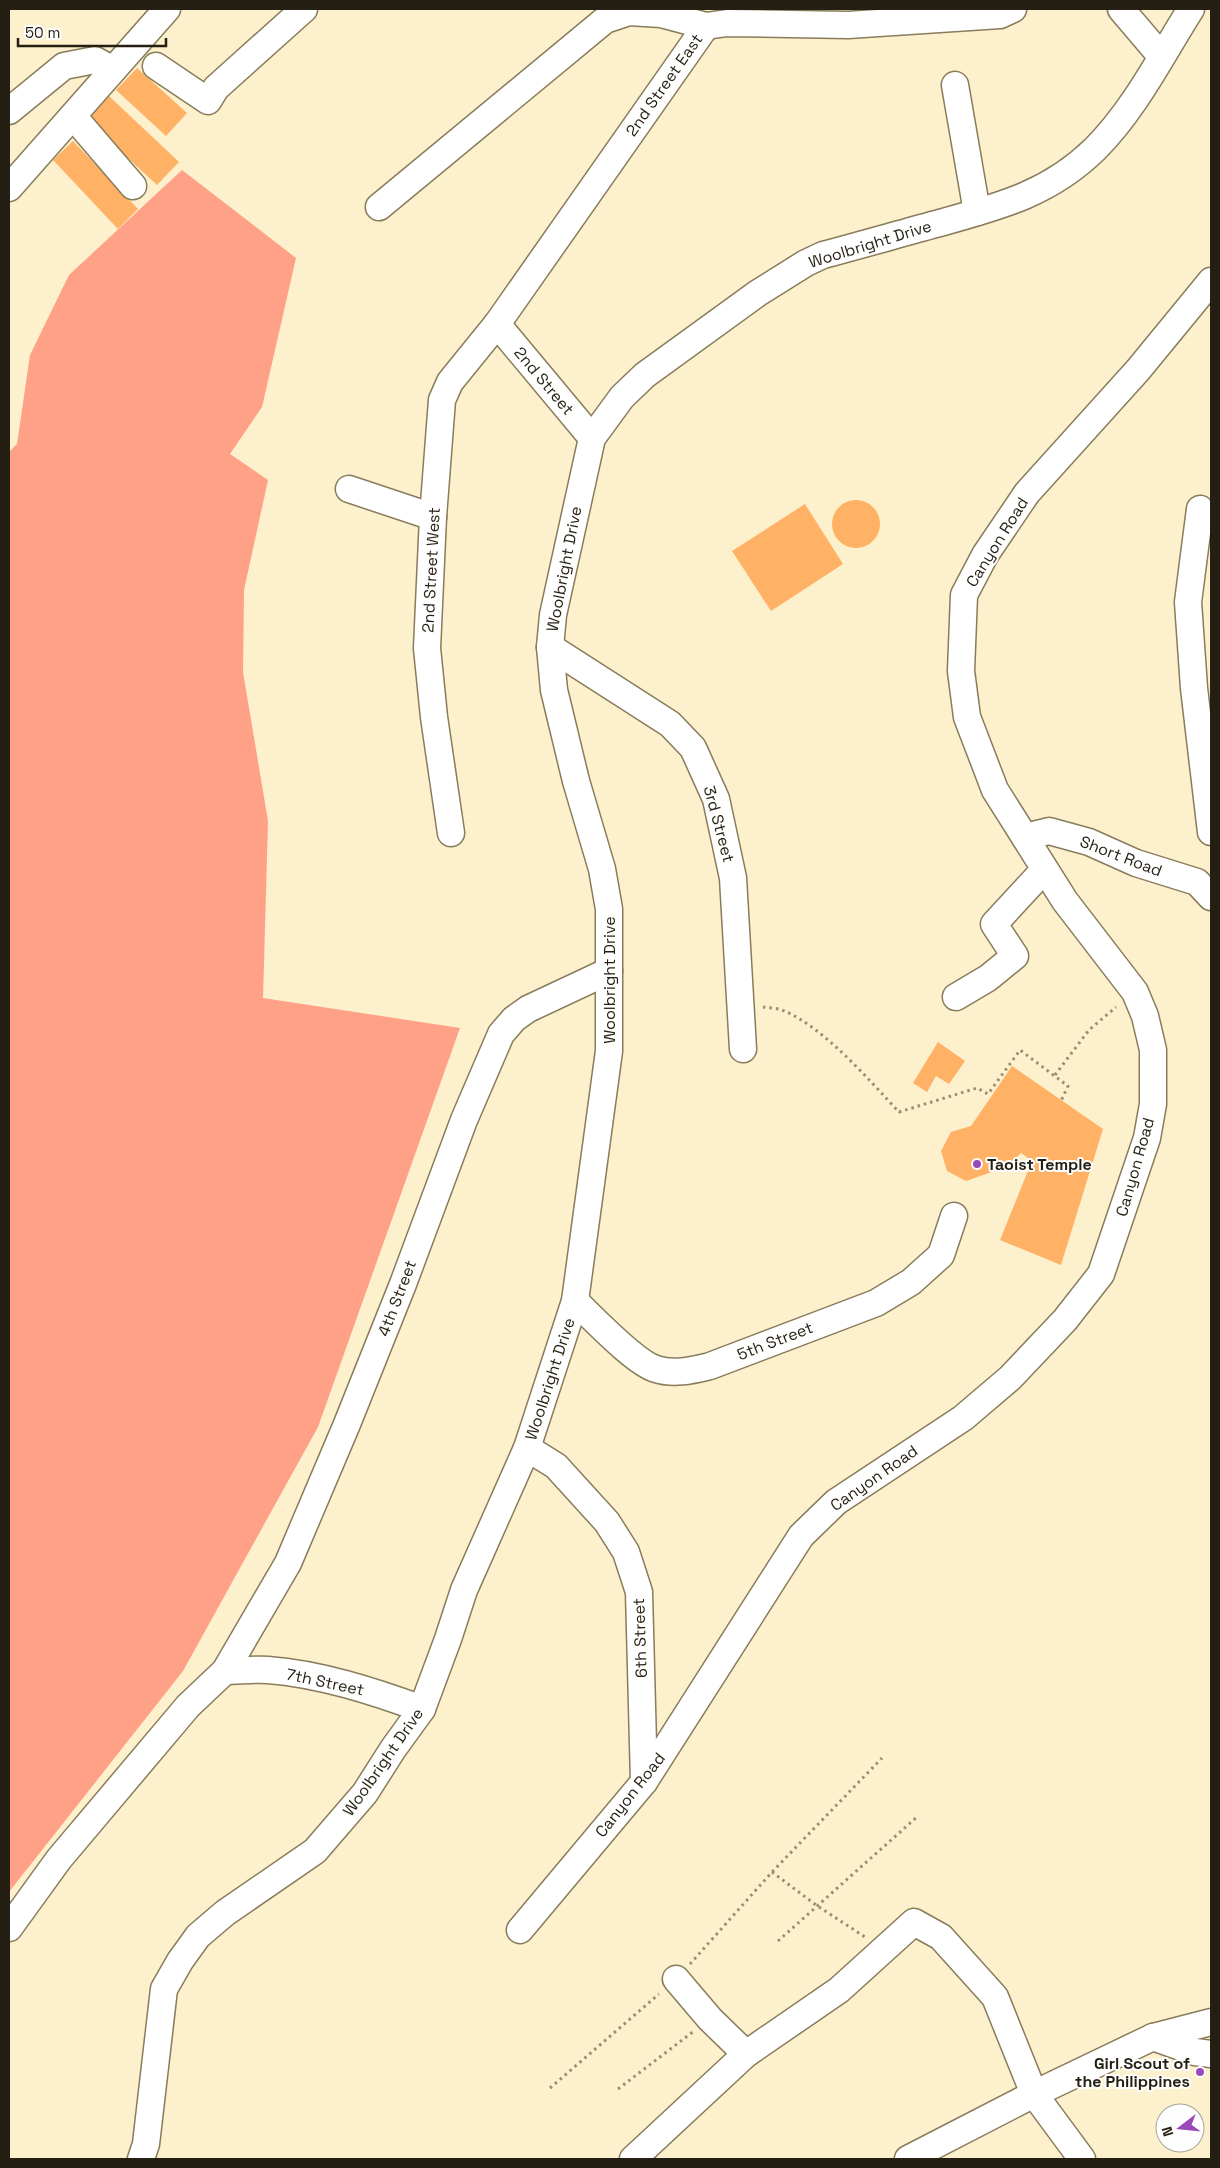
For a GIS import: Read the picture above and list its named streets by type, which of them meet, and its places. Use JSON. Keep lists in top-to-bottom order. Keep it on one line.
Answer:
{"streets":{"street":["2nd Street East","Woolbright Drive","2nd Street","Canyon Road","2nd Street West","3rd Street","Short Road","4th Street","5th Street","6th Street","7th Street"]},"crossings":[["2nd Street East","2nd Street"],["2nd Street East","2nd Street West"],["Woolbright Drive","2nd Street"],["Woolbright Drive","3rd Street"],["Woolbright Drive","4th Street"],["Woolbright Drive","5th Street"],["Woolbright Drive","6th Street"],["Woolbright Drive","7th Street"],["2nd Street","2nd Street West"],["Canyon Road","Short Road"],["Canyon Road","6th Street"],["4th Street","7th Street"]],"places":["Taoist Temple","Girl Scout of the Philippines"],"scale_bar":"50 m","north":"left"}
